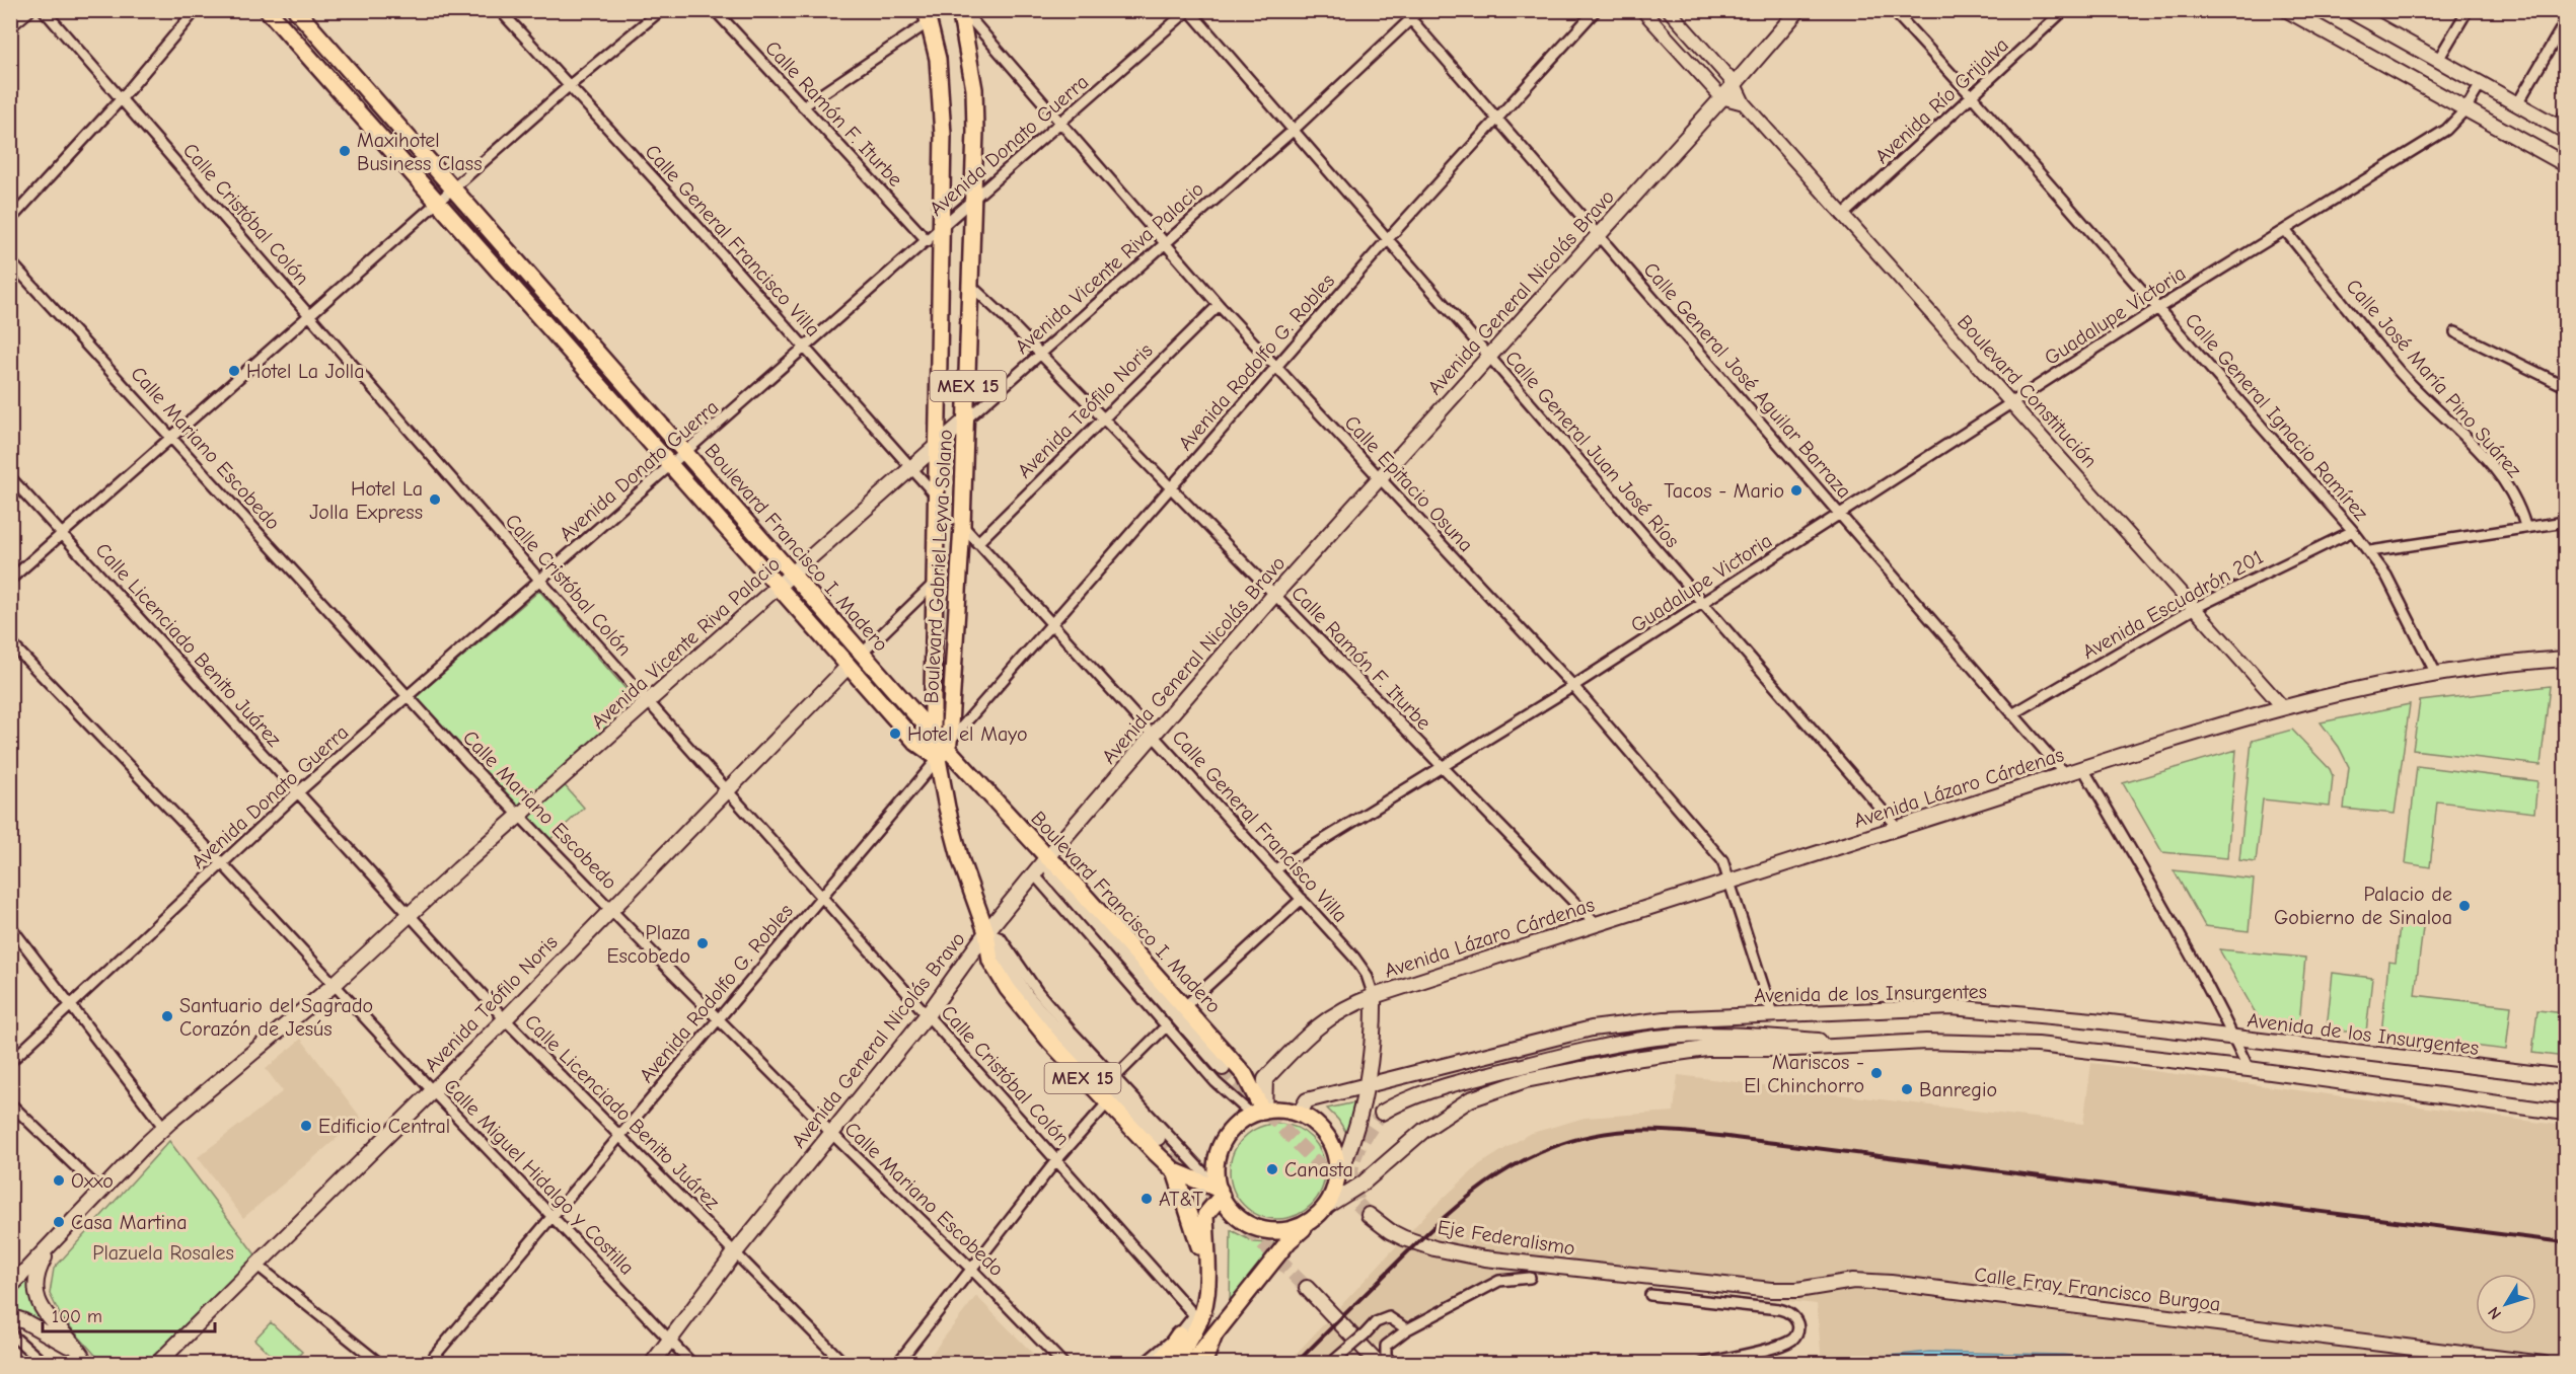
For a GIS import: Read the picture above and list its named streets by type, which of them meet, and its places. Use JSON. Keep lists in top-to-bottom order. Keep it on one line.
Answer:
{"streets":{"main road":["Avenida Vicente Riva Palacio","Avenida General Nicolás Bravo","MEX 15","Avenida Teófilo Noris","Boulevard Francisco I. Madero","Boulevard Gabriel Leyva Solano","Avenida Lázaro Cárdenas","Avenida de los Insurgentes","Eje Federalismo","Calle Fray Francisco Burgoa"],"street":["Avenida Río Grijalva","Calle Ramón F. Iturbe","Avenida Donato Guerra","Calle Cristóbal Colón","Calle General Francisco Villa","Guadalupe Victoria","Avenida Rodolfo G. Robles","Calle José María Pino Suárez","Calle General José Aguilar Barraza","Boulevard Constitución","Calle General Ignacio Ramírez","Calle Mariano Escobedo","Calle General Juan José Ríos","Calle Epitacio Osuna","Avenida Escuadrón 201","Calle Licenciado Benito Juárez","Calle Miguel Hidalgo y Costilla"]},"crossings":[["Avenida Río Grijalva","Boulevard Constitución"],["Avenida Río Grijalva","Calle General Ignacio Ramírez"],["Calle Ramón F. Iturbe","Avenida Donato Guerra"],["Calle Ramón F. Iturbe","Avenida Vicente Riva Palacio"],["Calle Ramón F. Iturbe","Avenida General Nicolás Bravo"],["Calle Ramón F. Iturbe","Guadalupe Victoria"],["Calle Ramón F. Iturbe","Avenida Rodolfo G. Robles"],["Calle Ramón F. Iturbe","Avenida Teófilo Noris"],["Calle Ramón F. Iturbe","Boulevard Gabriel Leyva Solano"],["Calle Ramón F. Iturbe","Avenida Lázaro Cárdenas"],["Avenida Donato Guerra","Calle Cristóbal Colón"],["Avenida Donato Guerra","Calle General Francisco Villa"],["Avenida Donato Guerra","Calle Mariano Escobedo"],["Avenida Donato Guerra","Calle General Juan José Ríos"],["Avenida Donato Guerra","Calle Epitacio Osuna"],["Avenida Donato Guerra","Boulevard Francisco I. Madero"],["Avenida Donato Guerra","Boulevard Gabriel Leyva Solano"],["Avenida Donato Guerra","Calle Licenciado Benito Juárez"],["Avenida Donato Guerra","Calle Miguel Hidalgo y Costilla"],["Calle Cristóbal Colón","Avenida Vicente Riva Palacio"],["Calle Cristóbal Colón","Avenida General Nicolás Bravo"],["Calle Cristóbal Colón","Avenida Rodolfo G. Robles"],["Calle Cristóbal Colón","Avenida Teófilo Noris"],["Calle General Francisco Villa","Avenida Vicente Riva Palacio"],["Calle General Francisco Villa","Avenida General Nicolás Bravo"],["Calle General Francisco Villa","Guadalupe Victoria"],["Calle General Francisco Villa","Avenida Rodolfo G. Robles"],["Calle General Francisco Villa","Avenida Teófilo Noris"],["Calle General Francisco Villa","Boulevard Gabriel Leyva Solano"],["Calle General Francisco Villa","Avenida Lázaro Cárdenas"],["Avenida Vicente Riva Palacio","Calle General José Aguilar Barraza"],["Avenida Vicente Riva Palacio","Calle Mariano Escobedo"],["Avenida Vicente Riva Palacio","Calle General Juan José Ríos"],["Avenida Vicente Riva Palacio","Calle Epitacio Osuna"],["Avenida Vicente Riva Palacio","Boulevard Francisco I. Madero"],["Avenida Vicente Riva Palacio","Boulevard Gabriel Leyva Solano"],["Avenida Vicente Riva Palacio","Calle Licenciado Benito Juárez"],["Avenida Vicente Riva Palacio","Calle Miguel Hidalgo y Costilla"],["Avenida General Nicolás Bravo","Calle General José Aguilar Barraza"],["Avenida General Nicolás Bravo","Boulevard Constitución"],["Avenida General Nicolás Bravo","Calle Mariano Escobedo"],["Avenida General Nicolás Bravo","Calle General Juan José Ríos"],["Avenida General Nicolás Bravo","Calle Epitacio Osuna"],["Avenida General Nicolás Bravo","Boulevard Francisco I. Madero"],["Avenida General Nicolás Bravo","Boulevard Gabriel Leyva Solano"],["Avenida General Nicolás Bravo","Calle Licenciado Benito Juárez"],["Avenida General Nicolás Bravo","Calle Miguel Hidalgo y Costilla"],["Guadalupe Victoria","Calle José María Pino Suárez"],["Guadalupe Victoria","Calle General José Aguilar Barraza"],["Guadalupe Victoria","Boulevard Constitución"],["Guadalupe Victoria","Calle General Ignacio Ramírez"],["Guadalupe Victoria","Calle General Juan José Ríos"],["Guadalupe Victoria","Calle Epitacio Osuna"],["Avenida Rodolfo G. Robles","Calle General José Aguilar Barraza"],["Avenida Rodolfo G. Robles","Calle Mariano Escobedo"],["Avenida Rodolfo G. Robles","Calle General Juan José Ríos"],["Avenida Rodolfo G. Robles","Calle Epitacio Osuna"],["Avenida Rodolfo G. Robles","Boulevard Francisco I. Madero"],["Avenida Rodolfo G. Robles","Boulevard Gabriel Leyva Solano"],["Avenida Rodolfo G. Robles","Calle Licenciado Benito Juárez"],["Avenida Rodolfo G. Robles","Calle Miguel Hidalgo y Costilla"],["Calle General José Aguilar Barraza","Avenida Escuadrón 201"],["Calle General José Aguilar Barraza","Avenida Lázaro Cárdenas"],["Boulevard Constitución","Avenida Escuadrón 201"],["Boulevard Constitución","Avenida Lázaro Cárdenas"],["Avenida Teófilo Noris","Calle Mariano Escobedo"],["Avenida Teófilo Noris","Calle Epitacio Osuna"],["Avenida Teófilo Noris","Boulevard Francisco I. Madero"],["Avenida Teófilo Noris","Calle Licenciado Benito Juárez"],["Avenida Teófilo Noris","Calle Miguel Hidalgo y Costilla"],["Calle General Ignacio Ramírez","Avenida Escuadrón 201"],["Calle General Ignacio Ramírez","Avenida Lázaro Cárdenas"],["Calle General Juan José Ríos","Avenida Lázaro Cárdenas"],["Calle Epitacio Osuna","Boulevard Gabriel Leyva Solano"],["Calle Epitacio Osuna","Avenida Lázaro Cárdenas"],["Calle Epitacio Osuna","Avenida de los Insurgentes"],["Boulevard Francisco I. Madero","Boulevard Gabriel Leyva Solano"],["Boulevard Francisco I. Madero","Avenida Lázaro Cárdenas"],["Boulevard Francisco I. Madero","Avenida de los Insurgentes"],["Boulevard Gabriel Leyva Solano","Avenida Lázaro Cárdenas"],["Boulevard Gabriel Leyva Solano","Avenida de los Insurgentes"],["Avenida Lázaro Cárdenas","Avenida de los Insurgentes"],["Eje Federalismo","Calle Fray Francisco Burgoa"]],"parks":["Plazuela Rosales"],"places":["Maxihotel Business Class","Hotel La Jolla","Tacos - Mario","Hotel La Jolla Express","Hotel el Mayo","Palacio de Gobierno de Sinaloa","Plaza Escobedo","Santuario del Sagrado Corazón de Jesús","Mariscos - El Chinchorro","Banregio","Edificio Central","Canasta","Oxxo","AT&T","Casa Martina"],"scale_bar":"100 m","north":"bottom left"}
